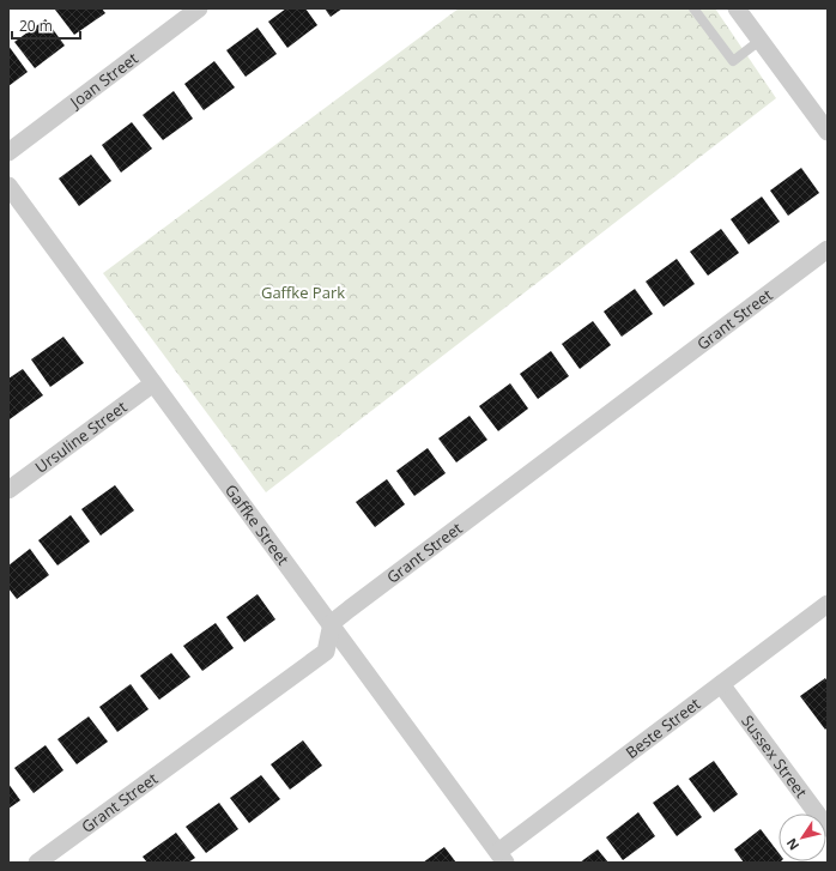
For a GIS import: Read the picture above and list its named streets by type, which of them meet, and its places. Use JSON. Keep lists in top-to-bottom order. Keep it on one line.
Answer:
{"streets":{"street":["Joan Street","Grant Street","Ursuline Street","Gaffke Street","Beste Street","Sussex Street"]},"crossings":[["Grant Street","Gaffke Street"],["Ursuline Street","Gaffke Street"],["Gaffke Street","Beste Street"],["Beste Street","Sussex Street"]],"parks":["Gaffke Park"],"scale_bar":"20 m","north":"bottom left"}
